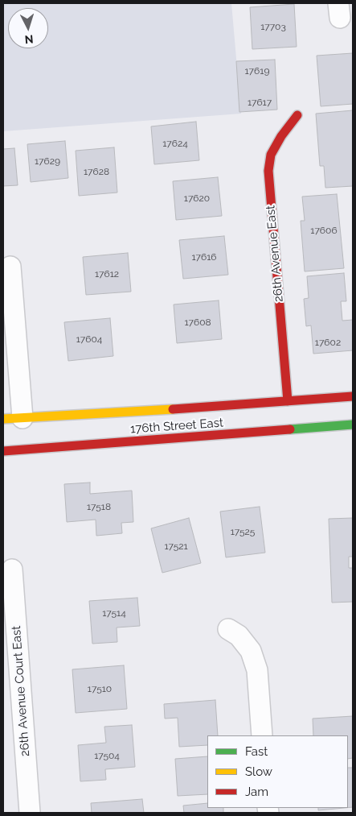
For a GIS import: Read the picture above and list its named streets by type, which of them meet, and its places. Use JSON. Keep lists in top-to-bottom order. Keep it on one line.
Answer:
{"streets":{"main road":["26th Avenue East","176th Street East"],"street":["26th Avenue Court East"]},"crossings":[["26th Avenue East","176th Street East"]],"house_numbers":["17703","17619","17617","17624","17629","17628","17620","17606","17616","17612","17608","17604","17602","17518","17525","17521","17514","17510","17504"],"legend":["Fast","Slow","Jam"],"north":"bottom"}
